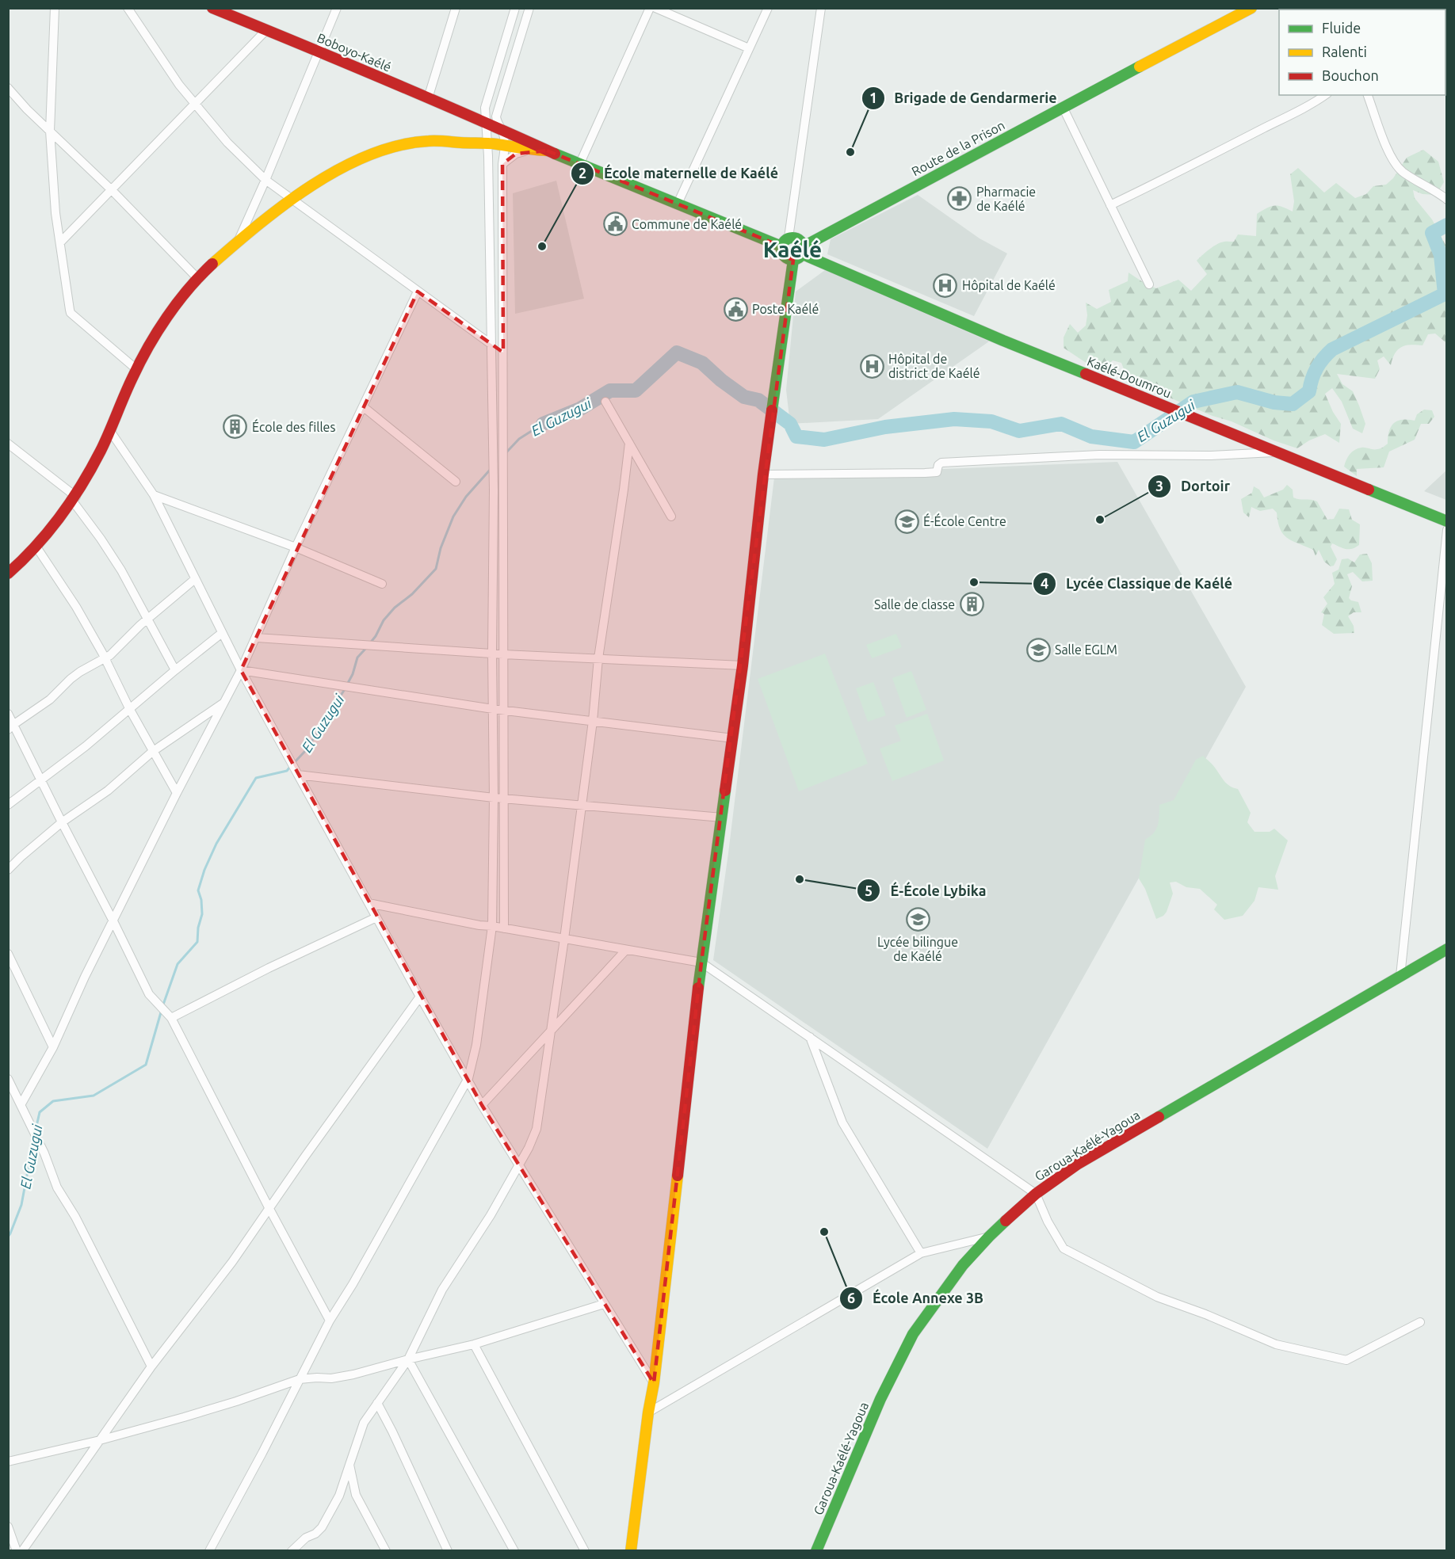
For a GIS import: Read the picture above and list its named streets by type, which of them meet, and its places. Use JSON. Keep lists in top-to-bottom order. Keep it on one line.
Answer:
{"streets":{"main road":["Boboyo-Kaélé","Route de la Prison","Kaélé-Doumrou","Garoua-Kaélé-Yagoua"]},"crossings":[["Route de la Prison","Kaélé-Doumrou"]],"districts":["Kaélé"],"water":["El Guzugui"],"places":{"other":["Brigade de Gendarmerie","École maternelle de Kaélé","Dortoir","Lycée Classique de Kaélé","É-École Lybika","École Annexe 3B"],"pharmacy":["Pharmacie de Kaélé"],"public building":["Commune de Kaélé","Poste Kaélé"],"hospital":["Hôpital de Kaélé","Hôpital de district de Kaélé"],"building":["École des filles","Salle de classe"],"school or university":["É-École Centre","Salle EGLM","Lycée bilingue de Kaélé"]},"legend":["Fluide","Ralenti","Bouchon"]}
